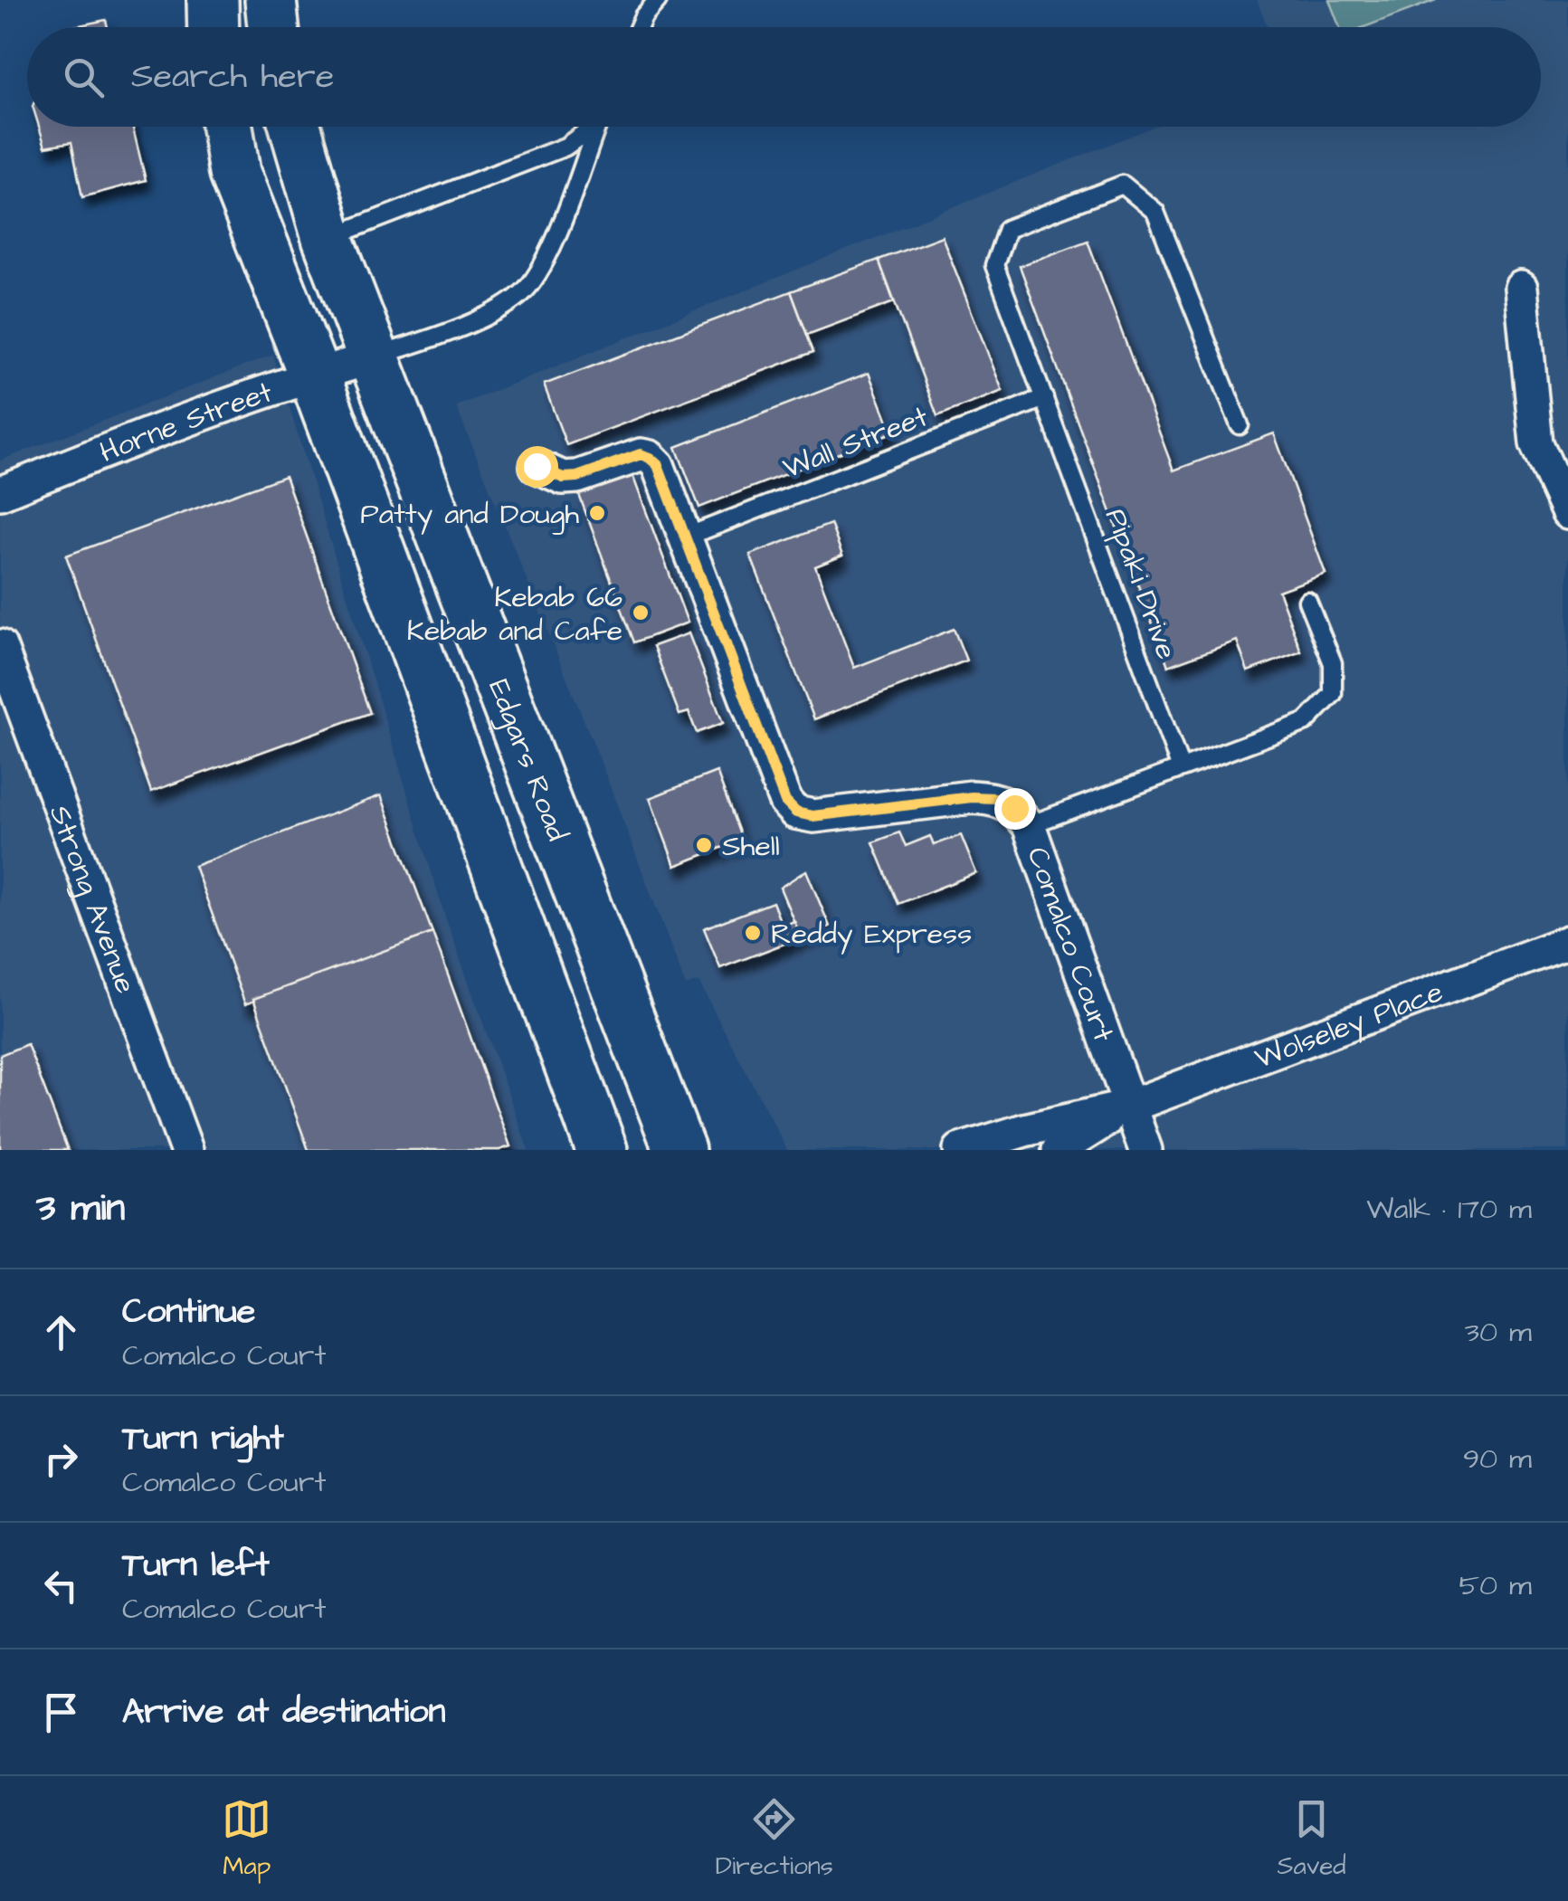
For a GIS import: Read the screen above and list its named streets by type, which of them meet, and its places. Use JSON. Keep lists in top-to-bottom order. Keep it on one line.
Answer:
{"streets":{"main road":["Edgars Road"],"street":["Horne Street","Strong Avenue","Comalco Court","Wolseley Place"],"lane":["Wall Street","Pipaki Drive"]},"crossings":[["Horne Street","Edgars Road"],["Wall Street","Pipaki Drive"],["Wall Street","Comalco Court"],["Comalco Court","Wolseley Place"]],"places":["Patty and Dough","Kebab 66 Kebab and Cafe","Shell","Reddy Express"],"page":{"search":"Search here","heading":["3 min","Walk · 170 m"],"list":[["Continue","Comalco Court","30 m"],["Turn right","Comalco Court","90 m"],["Turn left","Comalco Court","50 m"],"Arrive at destination"],"nav":["Map","Directions","Saved"]}}
